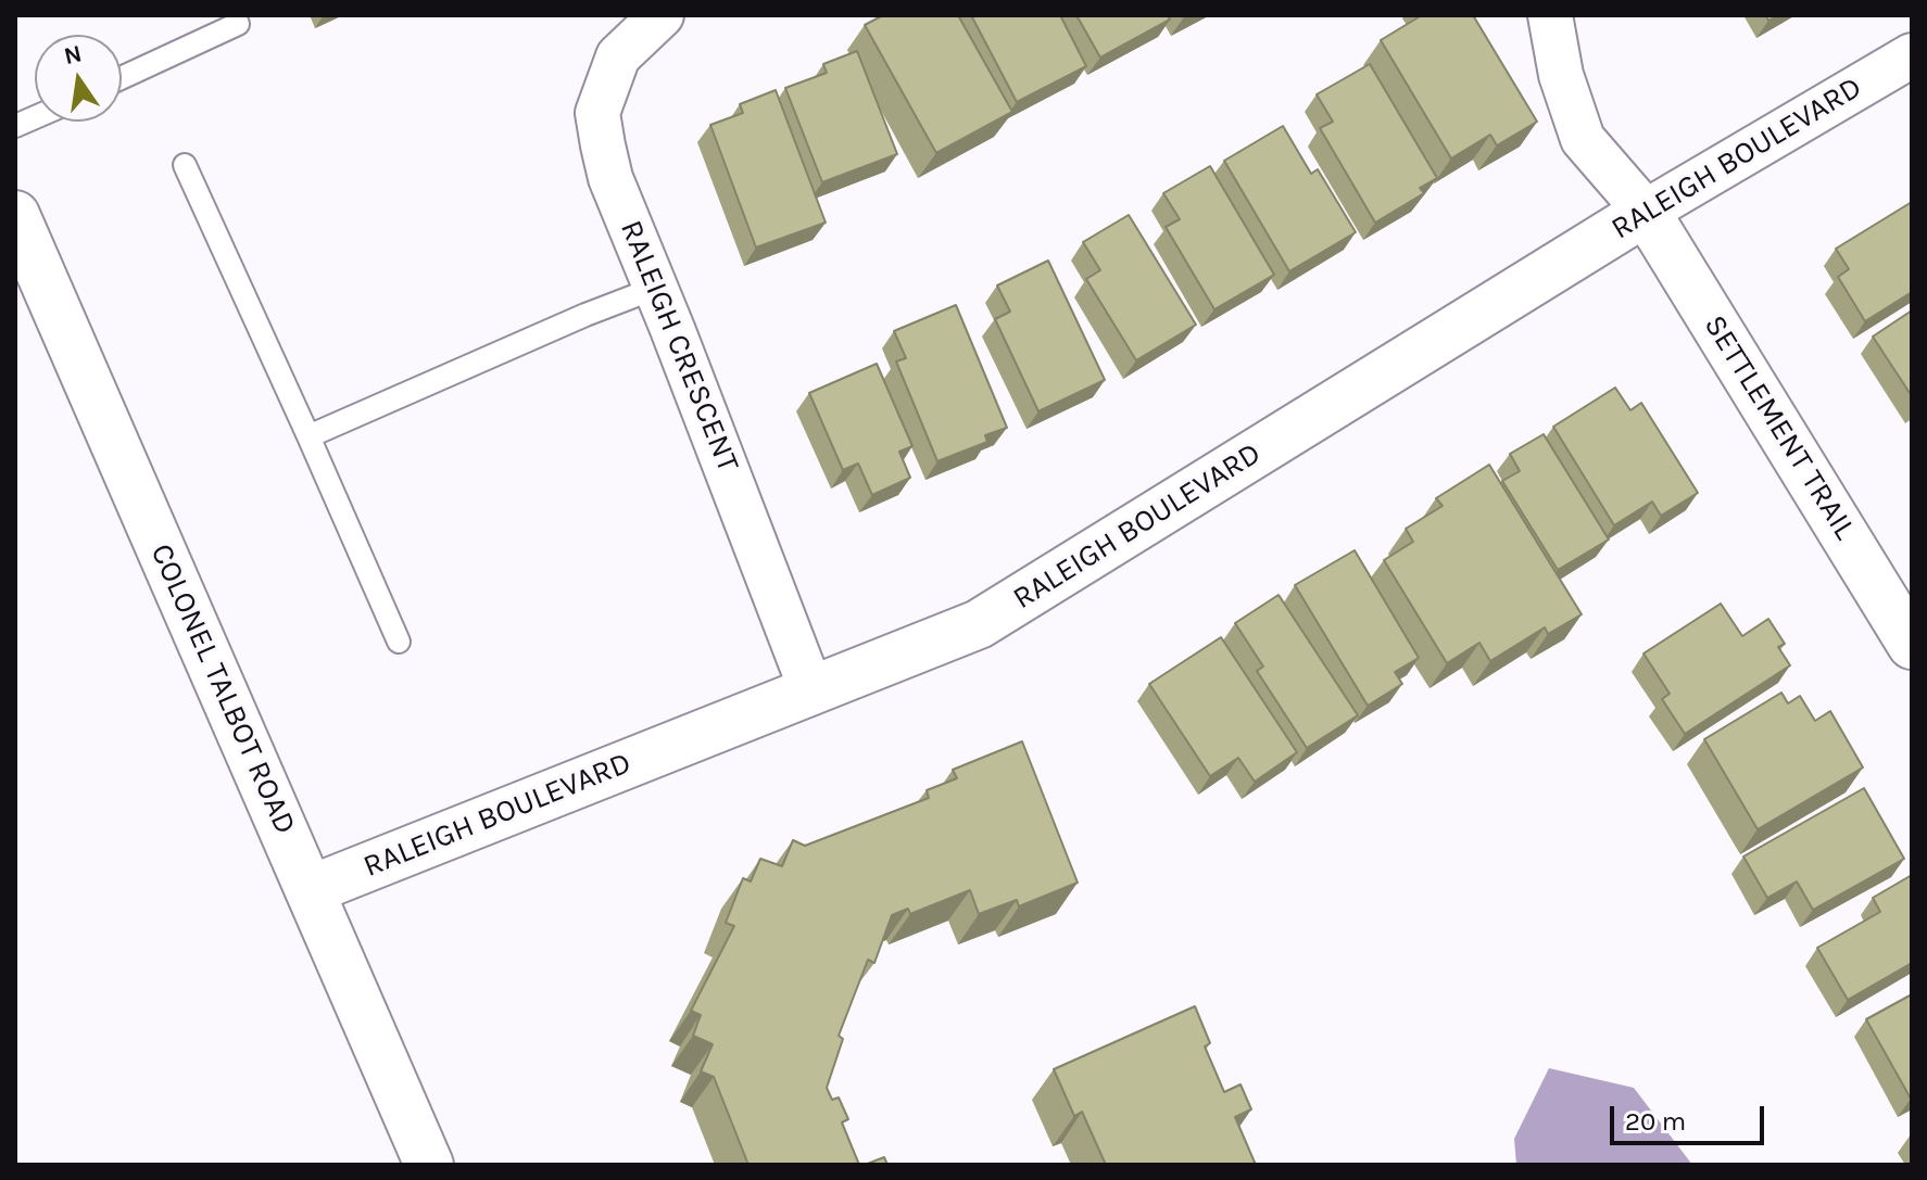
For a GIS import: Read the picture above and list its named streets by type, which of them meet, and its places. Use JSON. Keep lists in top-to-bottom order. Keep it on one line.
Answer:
{"streets":{"street":["RALEIGH BOULEVARD","RALEIGH CRESCENT","SETTLEMENT TRAIL","COLONEL TALBOT ROAD"]},"crossings":[["RALEIGH BOULEVARD","RALEIGH CRESCENT"],["RALEIGH BOULEVARD","SETTLEMENT TRAIL"],["RALEIGH BOULEVARD","COLONEL TALBOT ROAD"]],"scale_bar":"20 m","north":"top"}
